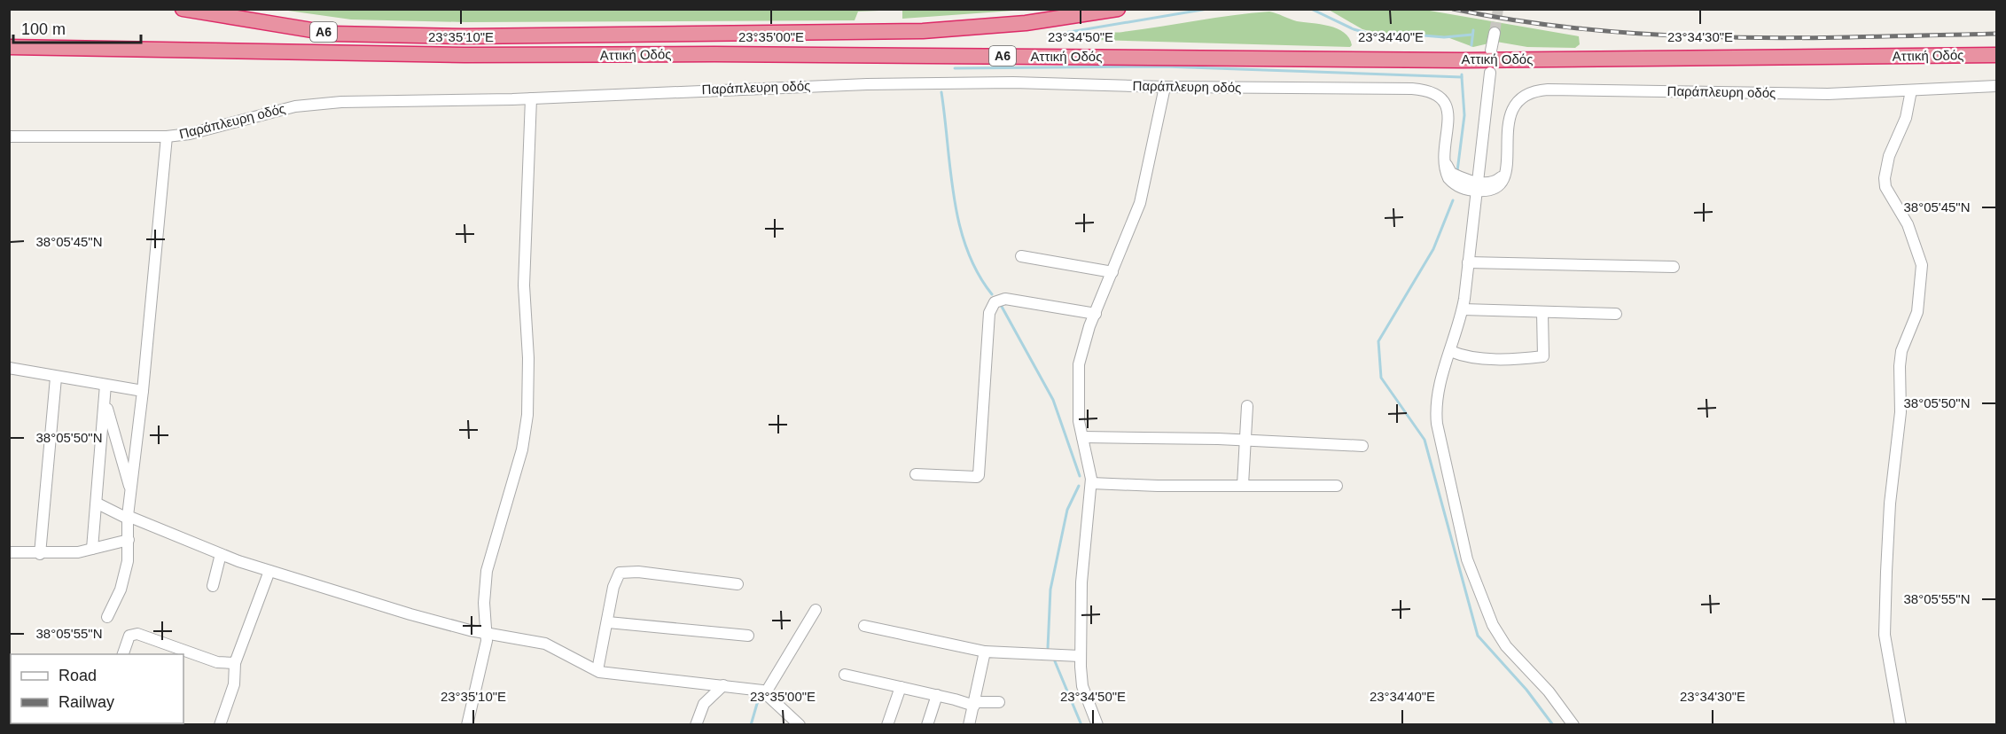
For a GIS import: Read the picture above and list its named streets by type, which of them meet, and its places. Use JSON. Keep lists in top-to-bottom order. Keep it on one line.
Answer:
{"streets":{"highway":["Α6","Αττική Οδός"],"street":["Παράπλευρη οδός"]},"legend":["Road","Railway"],"scale_bar":"100 m","coordinates":["23°35'10\"E","23°35'00\"E","23°34'50\"E","23°34'40\"E","23°34'30\"E","38°05'45\"N","38°05'50\"N","38°05'55\"N"]}
